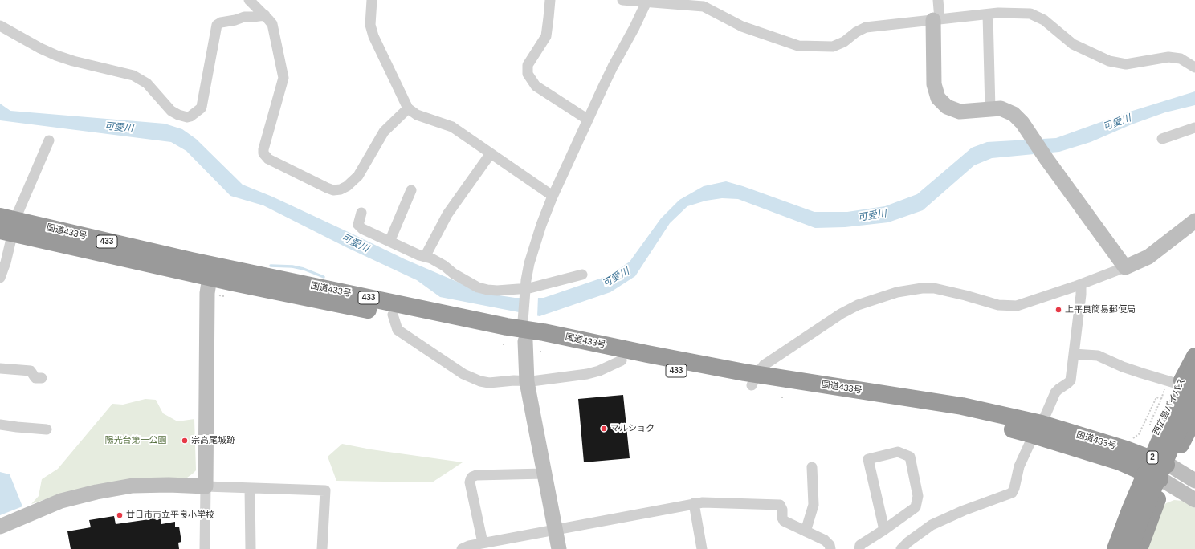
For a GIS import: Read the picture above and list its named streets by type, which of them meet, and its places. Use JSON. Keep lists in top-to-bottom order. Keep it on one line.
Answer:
{"streets":{"highway":["国道433号","433","西広島バイパス","2"]},"crossings":[["国道433号","西広島バイパス"],["国道433号","2"]],"water":["可愛川"],"parks":["陽光台第一公園"],"places":["上平良簡易郵便局","マルショク","宗高尾城跡","廿日市市立平良小学校"]}
